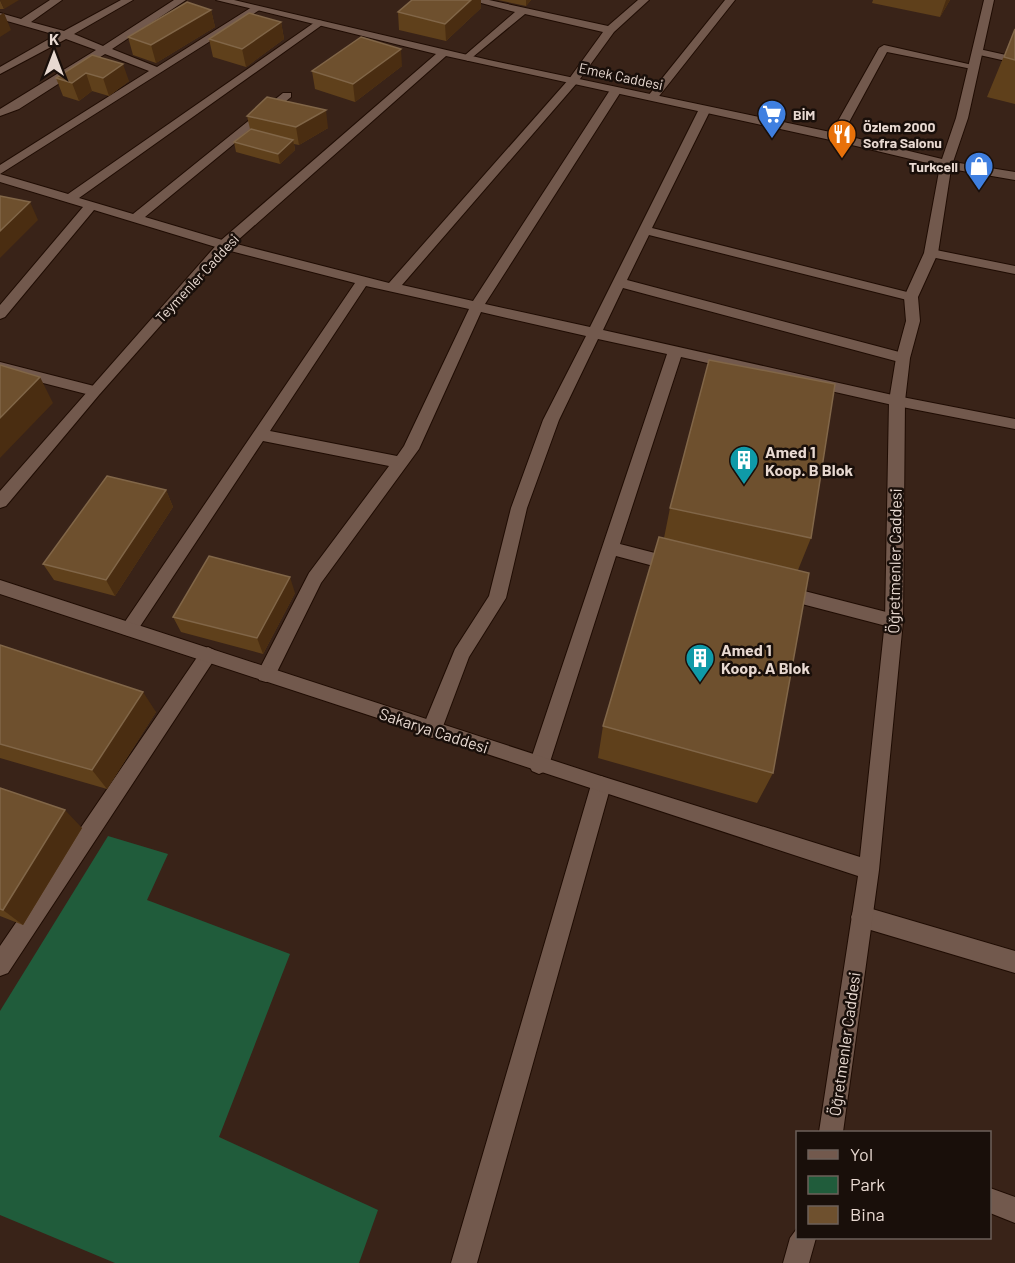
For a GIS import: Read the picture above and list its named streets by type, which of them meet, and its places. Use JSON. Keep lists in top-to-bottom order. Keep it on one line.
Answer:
{"streets":{"street":["Emek Caddesi","Teymenler Caddesi","Öğretmenler Caddesi","Sakarya Caddesi"]},"crossings":[["Emek Caddesi","Teymenler Caddesi"],["Emek Caddesi","Öğretmenler Caddesi"],["Öğretmenler Caddesi","Sakarya Caddesi"]],"places":{"supermarket":["BİM"],"restaurant":["Özlem 2000 Sofra Salonu"],"shop":["Turkcell"],"building":["Amed 1 Koop. B Blok","Amed 1 Koop. A Blok"]},"legend":["Yol","Park","Bina"],"north":"top"}
